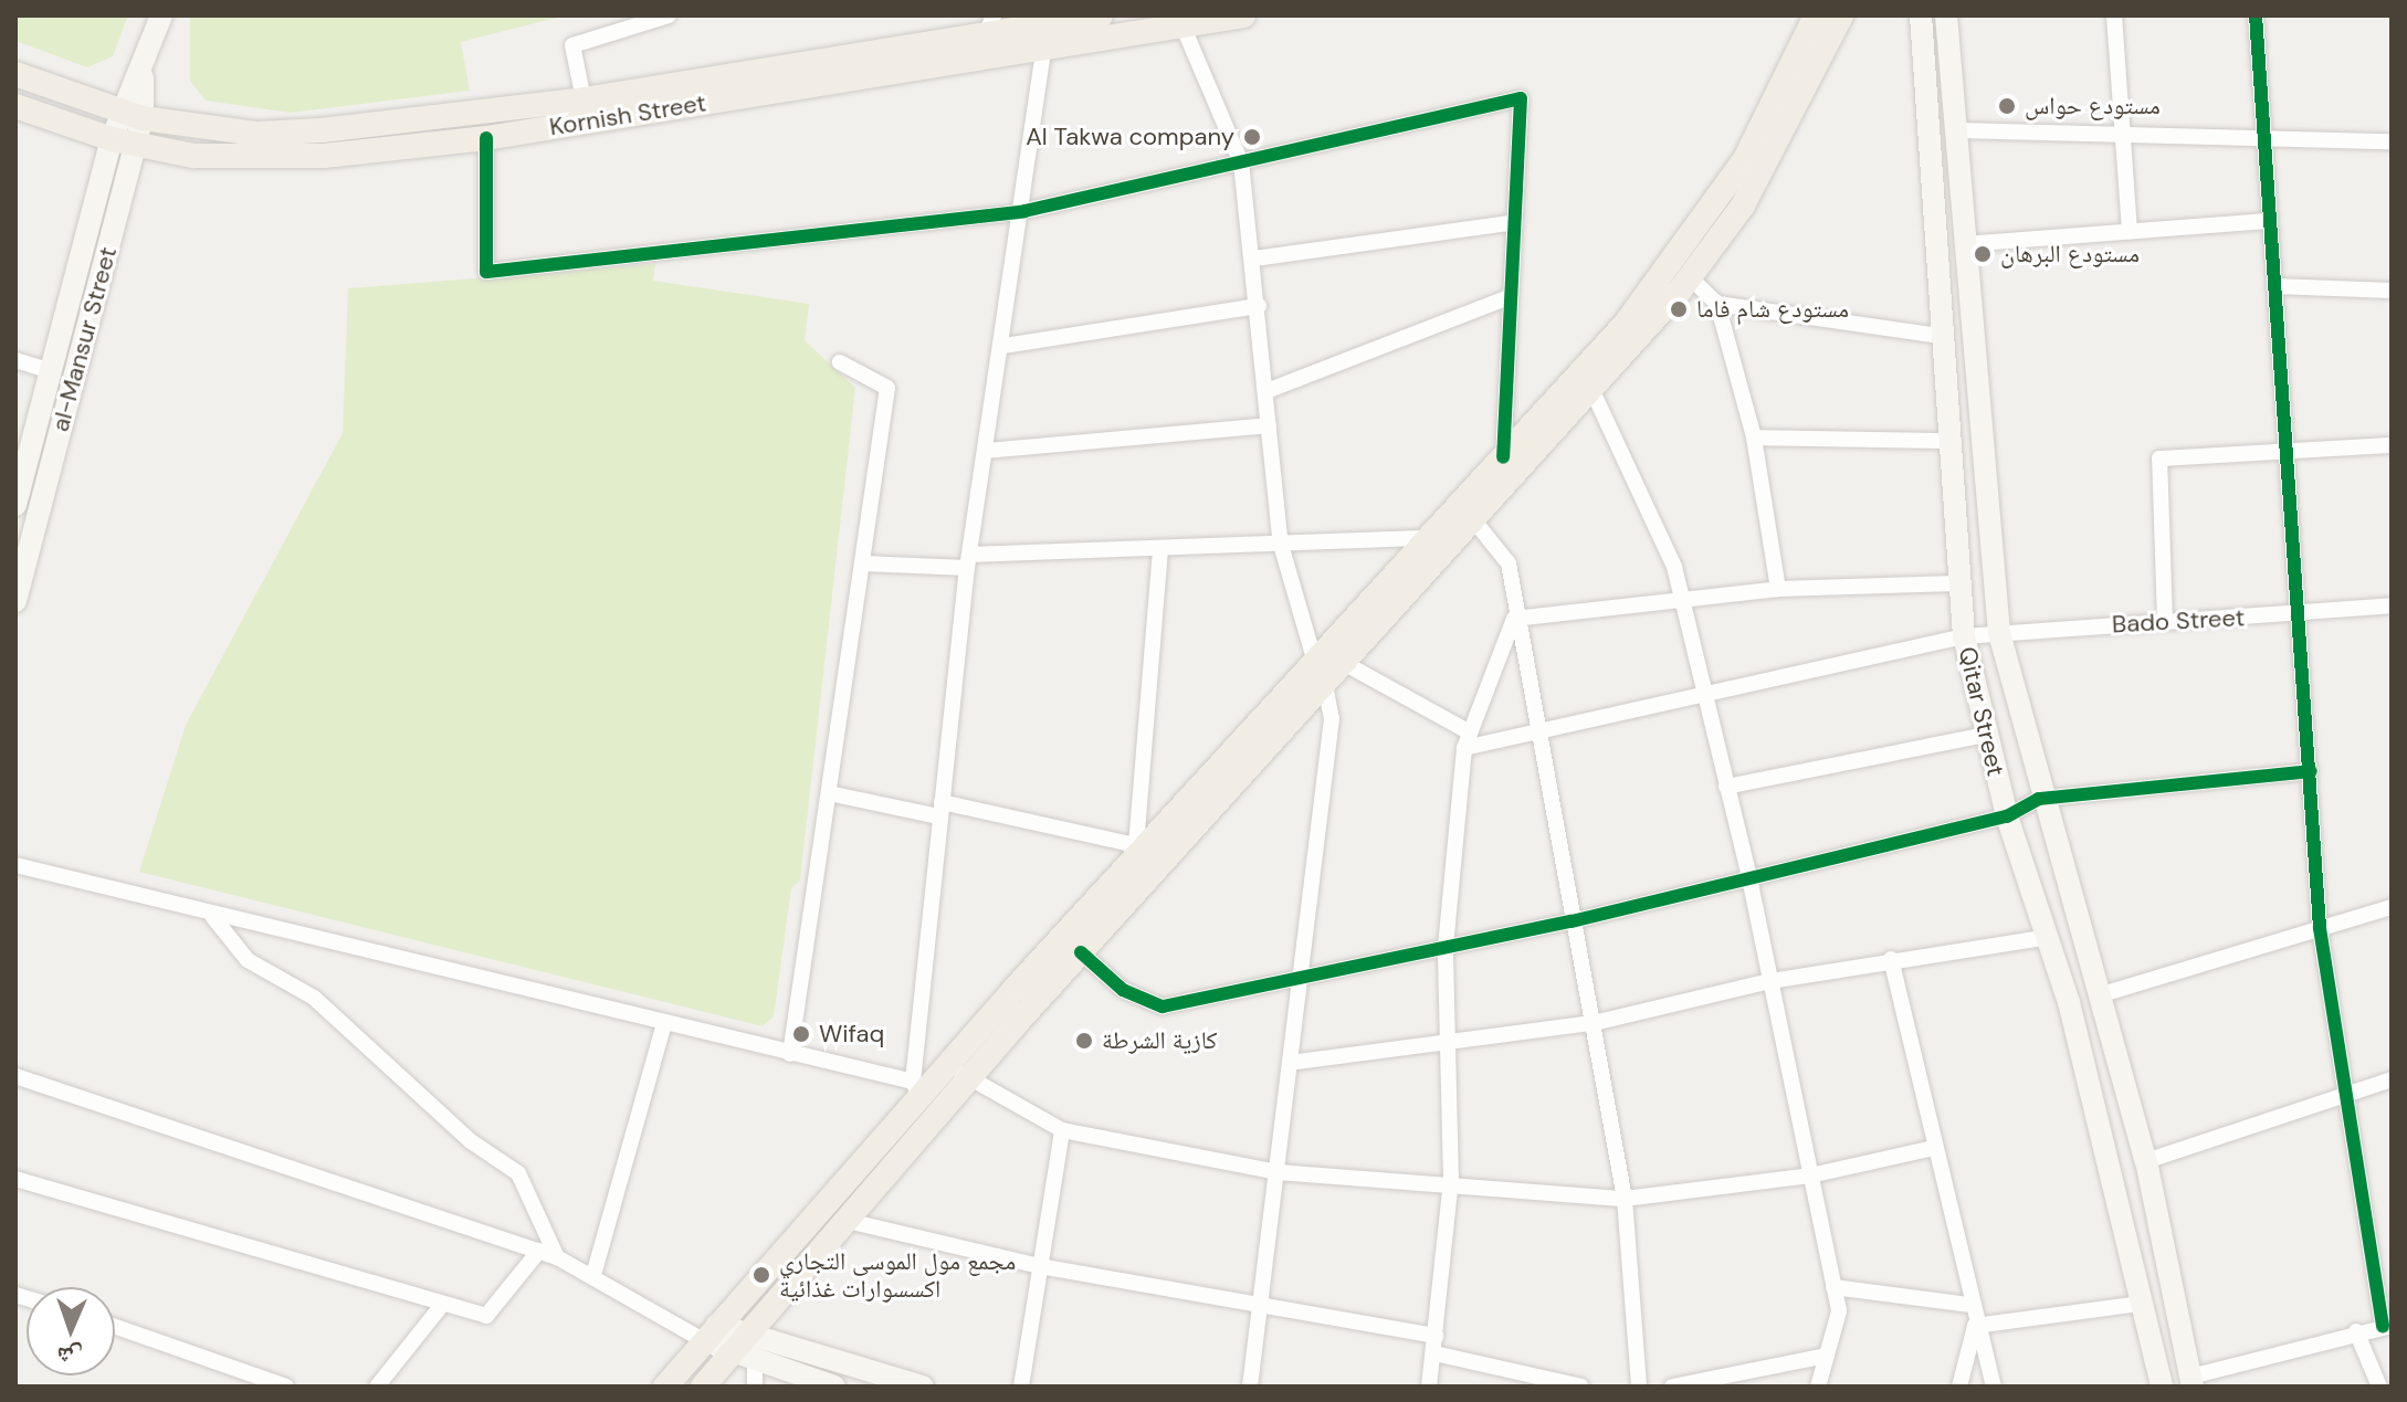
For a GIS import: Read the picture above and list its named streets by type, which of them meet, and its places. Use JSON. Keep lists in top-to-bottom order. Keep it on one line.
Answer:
{"streets":{"main road":["Kornish Street","al-Mansur Street","Qitar Street"],"street":["Bado Street"]},"crossings":[["Kornish Street","al-Mansur Street"],["Bado Street","Qitar Street"]],"places":["مستودع حواس","Al Takwa company","مستودع البرهان","مستودع شام فاما","Wifaq","كازية الشرطة","مجمع مول الموسى التجاري اكسسوارات غذائية"],"north":"bottom"}
